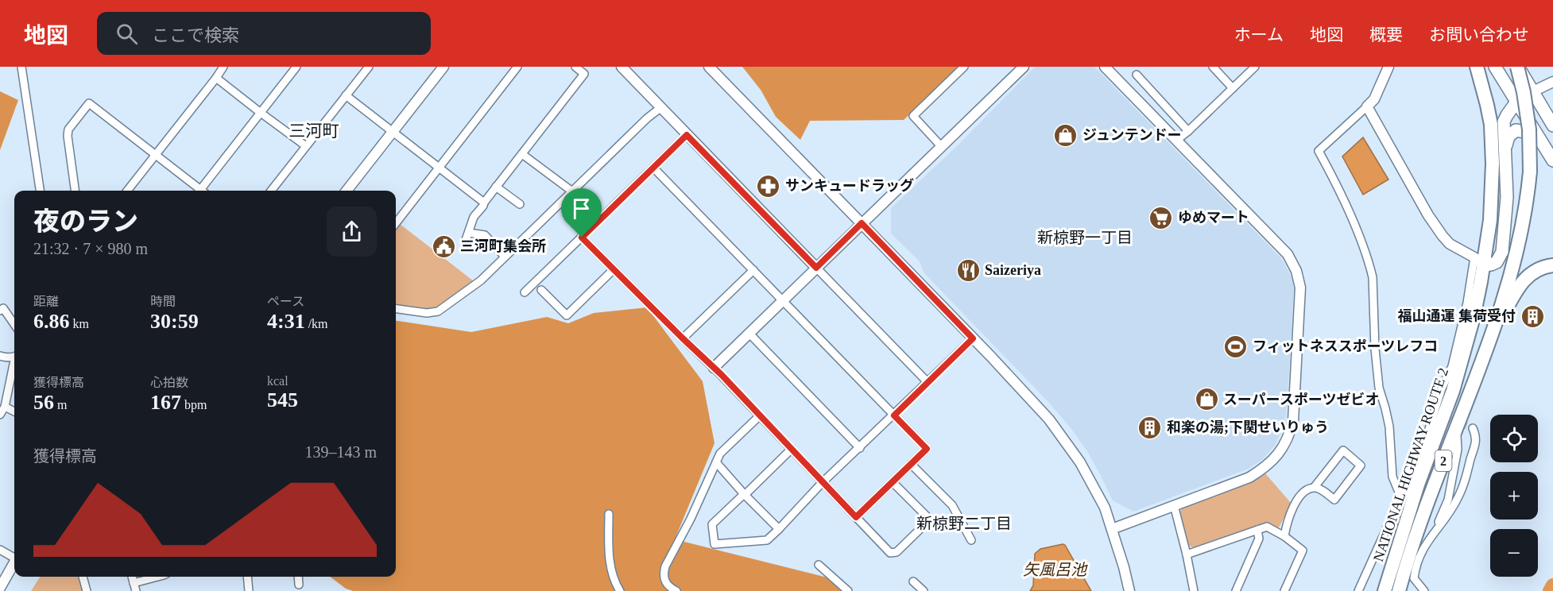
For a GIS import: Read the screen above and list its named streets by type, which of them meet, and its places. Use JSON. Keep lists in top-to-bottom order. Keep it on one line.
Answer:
{"streets":{"highway":["2","NATIONAL HIGHWAY ROUTE 2"]},"districts":["三河町","新椋野一丁目","新椋野二丁目"],"water":["矢風呂池"],"places":{"shop":["ジュンテンドー","スーパースポーツゼビオ"],"pharmacy":["サンキュードラッグ"],"supermarket":["ゆめマート"],"public building":["三河町集会所"],"restaurant":["Saizeriya"],"building":["福山通運 集荷受付","和楽の湯;下関せいりゅう"],"sports":["フィットネススポーツレフコ"]},"page":{"header":"地図","search":"ここで検索","nav":["ホーム","地図","概要","お問い合わせ"],"heading":["夜のラン","21:32 · 7 × 980 m"],"stats":[["距離","6.86 km"],["時間","30:59"],["ペース","4:31 /km"],["獲得標高","56 m"],["心拍数","167 bpm"],["kcal","545"]],"map_buttons":["+","−"],"chart":["獲得標高","139–143 m"]}}
